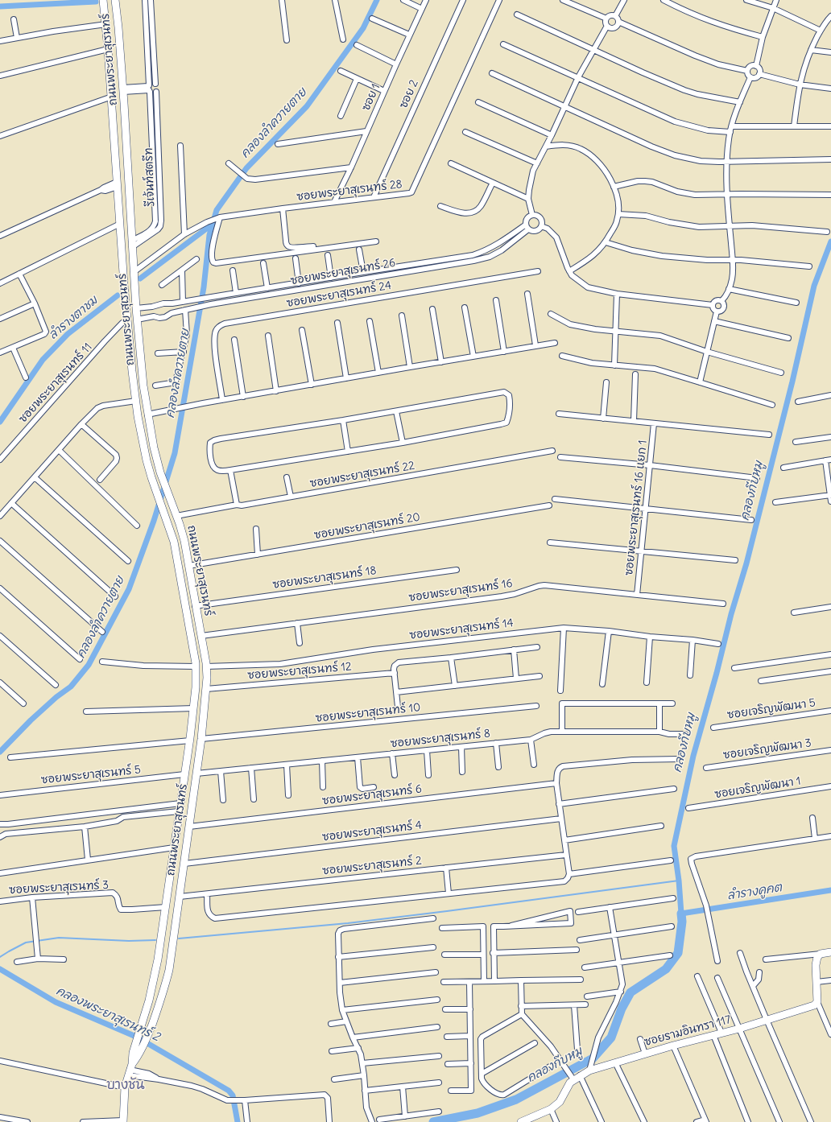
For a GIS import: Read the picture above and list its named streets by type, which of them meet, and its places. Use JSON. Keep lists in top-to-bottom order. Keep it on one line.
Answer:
{"streets":{"street":["ถนนพระยาสุเรนทร์","ซอย 2","ซอย 1","รีเจ้นท์สตรีท","ซอยพระยาสุเรนทร์ 28","ซอยพระยาสุเรนทร์ 26","ซอยพระยาสุเรนทร์ 24","ซอยพระยาสุเรนทร์ 11","ซอยพระยาสุเรนทร์ 22","ซอยพระยาสุเรนทร์ 16 แยก 1","ซอยพระยาสุเรนทร์ 20","ซอยพระยาสุเรนทร์ 18","ซอยพระยาสุเรนทร์ 16","ซอยพระยาสุเรนทร์ 14","ซอยพระยาสุเรนทร์ 12","ซอยเจริญพัฒนา 5","ซอยพระยาสุเรนทร์ 10","ซอยพระยาสุเรนทร์ 8","ซอยเจริญพัฒนา 3","ซอยพระยาสุเรนทร์ 5","ซอยเจริญพัฒนา 1","ซอยพระยาสุเรนทร์ 6","ซอยพระยาสุเรนทร์ 4","ซอยพระยาสุเรนทร์ 2","ซอยพระยาสุเรนทร์ 3","ซอยรามอินทรา 117"]},"crossings":[["ถนนพระยาสุเรนทร์","รีเจ้นท์สตรีท"],["ถนนพระยาสุเรนทร์","ซอยพระยาสุเรนทร์ 28"],["ถนนพระยาสุเรนทร์","ซอยพระยาสุเรนทร์ 26"],["ถนนพระยาสุเรนทร์","ซอยพระยาสุเรนทร์ 11"],["ถนนพระยาสุเรนทร์","ซอยพระยาสุเรนทร์ 22"],["ถนนพระยาสุเรนทร์","ซอยพระยาสุเรนทร์ 20"],["ถนนพระยาสุเรนทร์","ซอยพระยาสุเรนทร์ 18"],["ถนนพระยาสุเรนทร์","ซอยพระยาสุเรนทร์ 16"],["ถนนพระยาสุเรนทร์","ซอยพระยาสุเรนทร์ 14"],["ถนนพระยาสุเรนทร์","ซอยพระยาสุเรนทร์ 12"],["ถนนพระยาสุเรนทร์","ซอยพระยาสุเรนทร์ 10"],["ถนนพระยาสุเรนทร์","ซอยพระยาสุเรนทร์ 8"],["ถนนพระยาสุเรนทร์","ซอยพระยาสุเรนทร์ 5"],["ถนนพระยาสุเรนทร์","ซอยพระยาสุเรนทร์ 6"],["ถนนพระยาสุเรนทร์","ซอยพระยาสุเรนทร์ 4"],["ถนนพระยาสุเรนทร์","ซอยพระยาสุเรนทร์ 2"],["ถนนพระยาสุเรนทร์","ซอยพระยาสุเรนทร์ 3"],["ซอย 2","ซอยพระยาสุเรนทร์ 28"],["ซอย 1","ซอยพระยาสุเรนทร์ 28"],["ซอยพระยาสุเรนทร์ 16 แยก 1","ซอยพระยาสุเรนทร์ 16"]],"districts":["บางชัน"],"water":["คลองลำควายตาย","ลำรางตาชม","คลองกีบหมู","ลำรางคูคต","คลองพระยาสุเรนทร์ 2"]}
